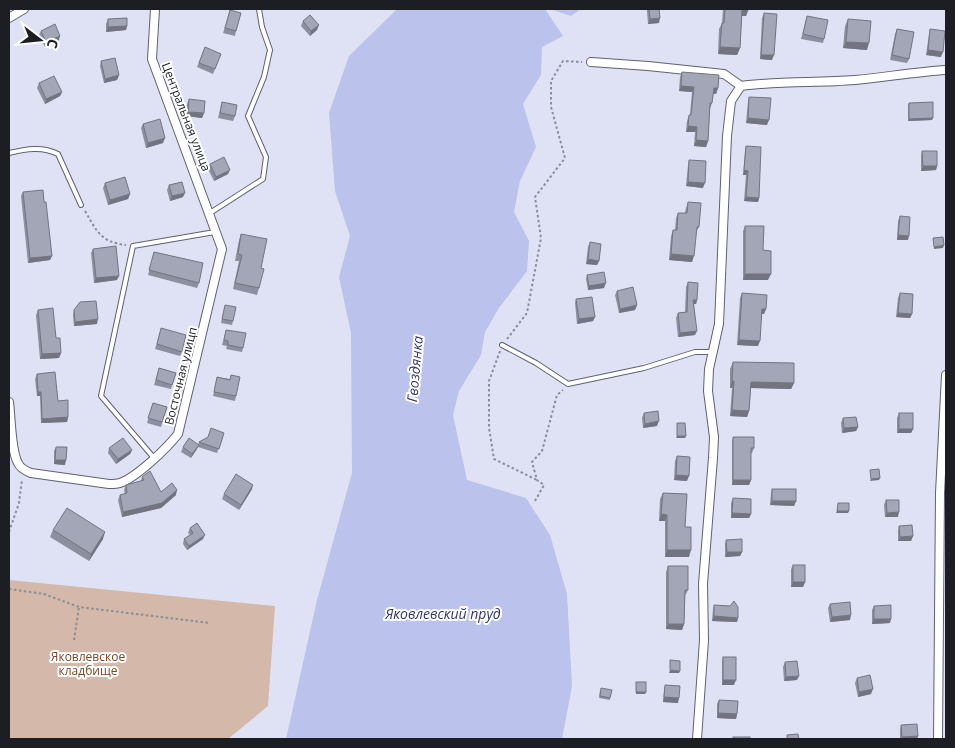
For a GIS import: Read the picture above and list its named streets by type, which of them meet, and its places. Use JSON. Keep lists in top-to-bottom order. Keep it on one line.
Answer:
{"streets":{"street":["Центральная улица","Восточная улицп"]},"crossings":[["Центральная улица","Восточная улицп"]],"water":["Гвоздянка","Яковлевский пруд"],"parks":["Яковлевское кладбище"],"north":"right"}
